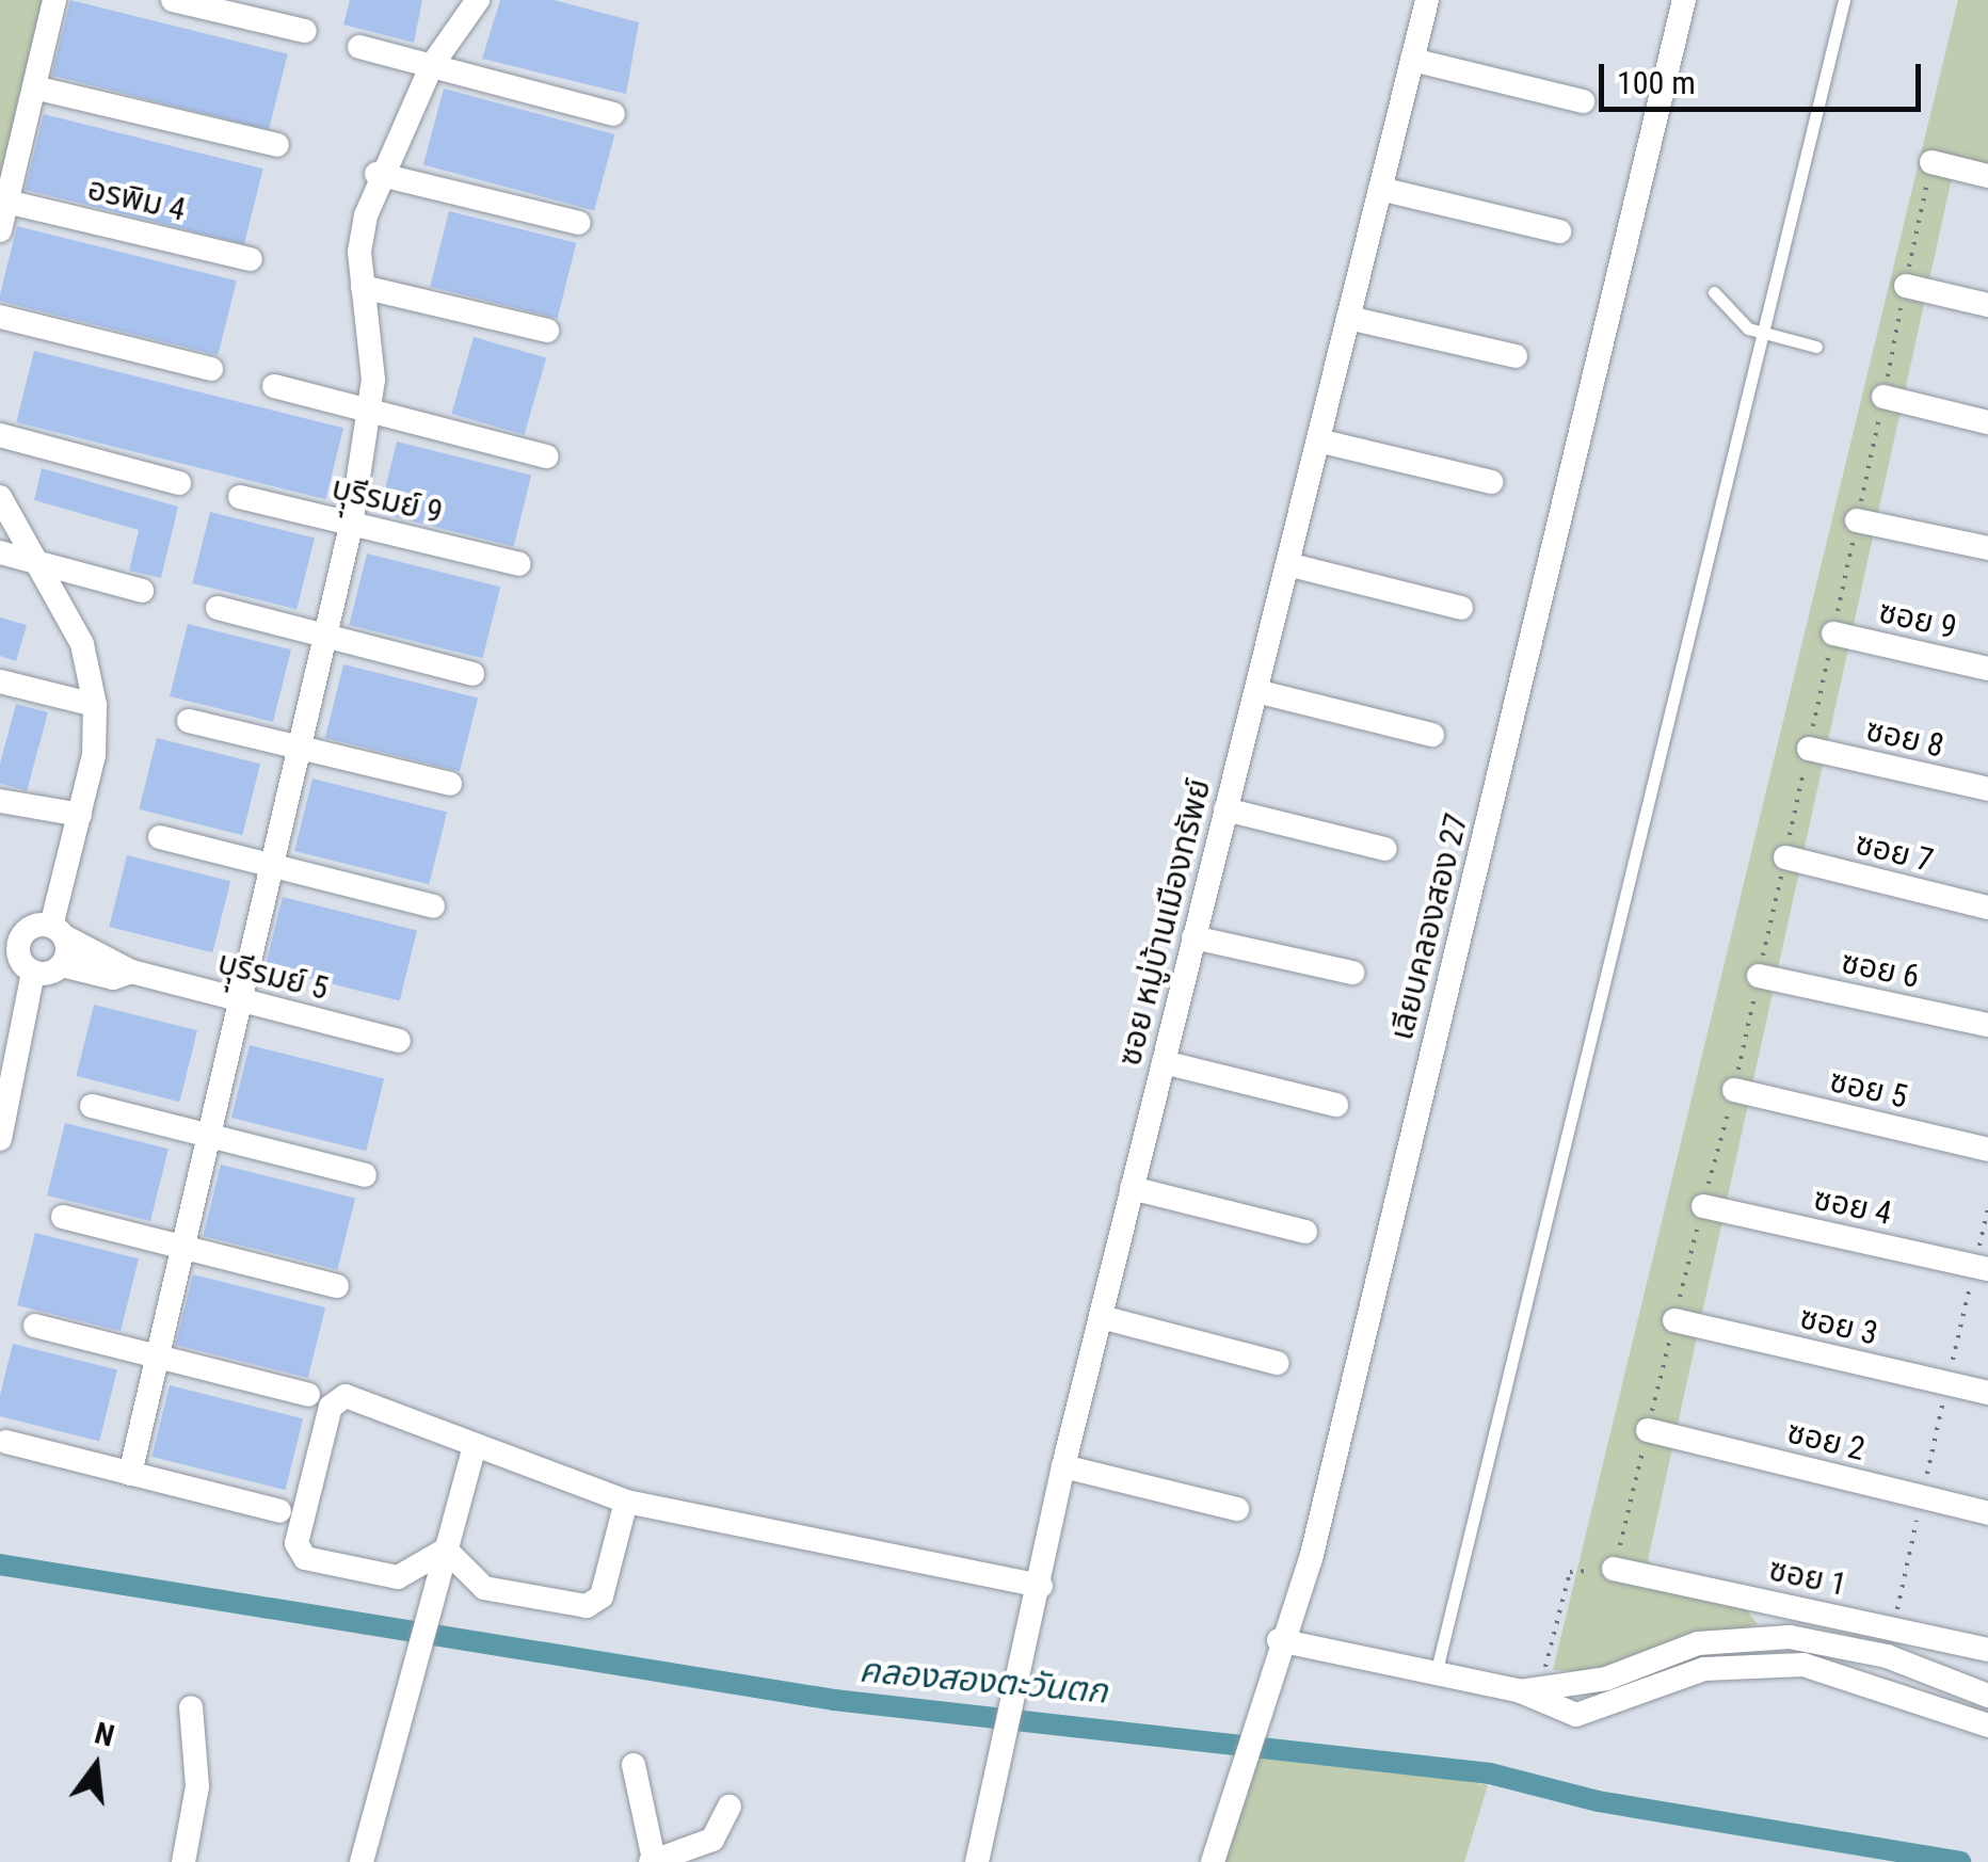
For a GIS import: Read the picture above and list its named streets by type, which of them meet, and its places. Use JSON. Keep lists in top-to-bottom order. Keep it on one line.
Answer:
{"streets":{"street":["อรพิม 4","บุุรีรมย์ 9","ซอย 9","ซอย 8","ซอย 7","ซอย หมู่บ้านเมืองทรัพย์","เลียบคลองสอง 27","ซอย 6","บุุรีรมย์ 5","ซอย 5","ซอย 4","ซอย 3","ซอย 2","ซอย 1"]},"water":["คลองสองตะวันตก"],"scale_bar":"100 m","north":"top"}
